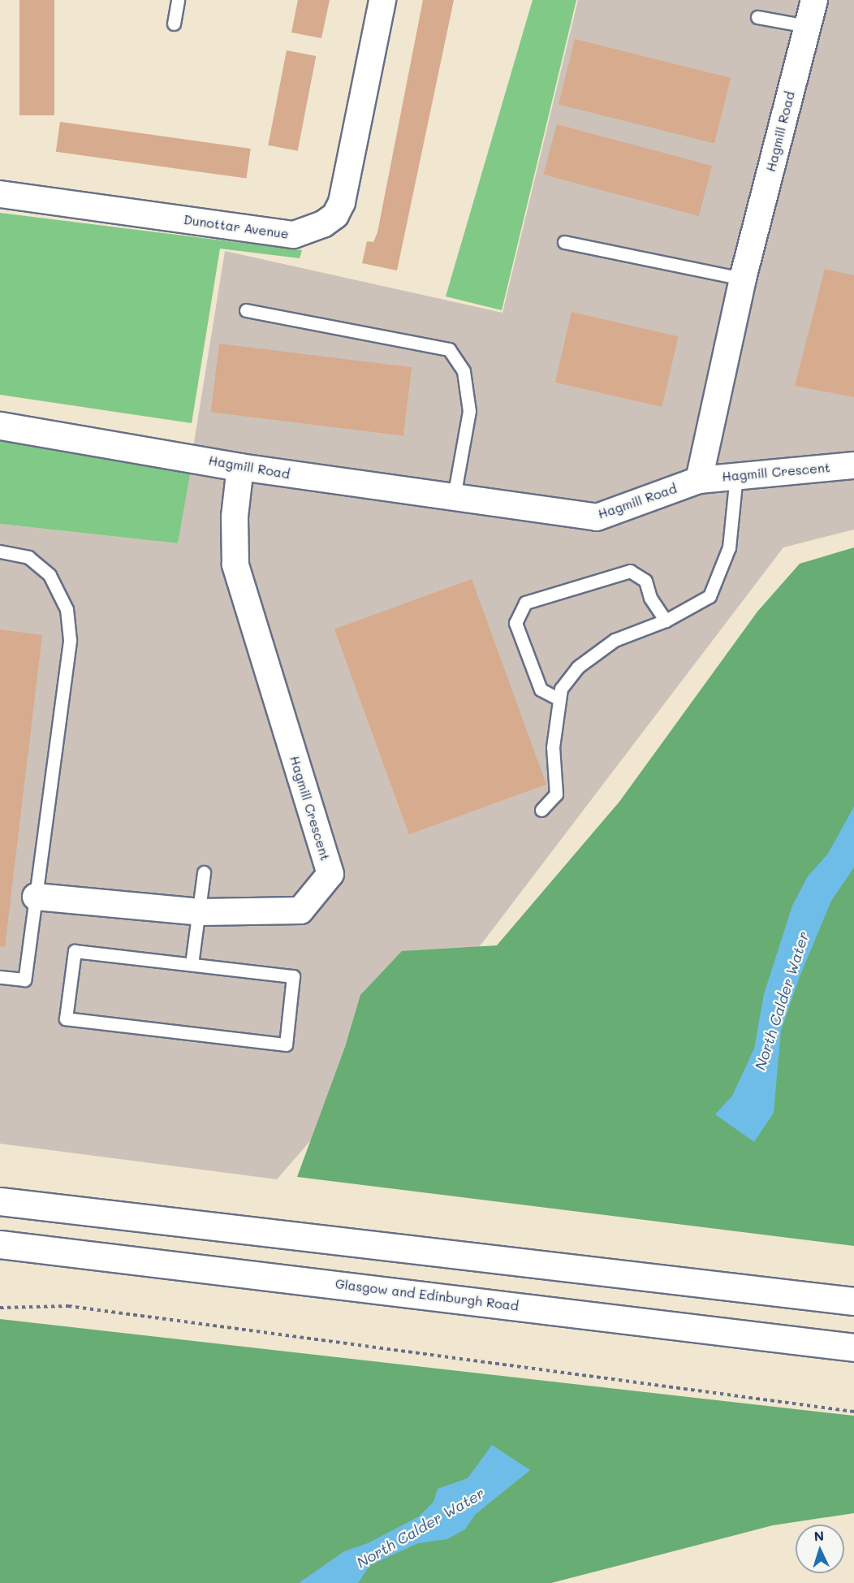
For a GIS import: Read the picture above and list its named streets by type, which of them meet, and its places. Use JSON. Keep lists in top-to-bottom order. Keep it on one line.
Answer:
{"streets":{"main road":["Hagmill Road","Glasgow and Edinburgh Road"],"street":["Dunottar Avenue","Hagmill Crescent"]},"crossings":[["Hagmill Road","Hagmill Crescent"]],"water":["North Calder Water"],"north":"top"}
